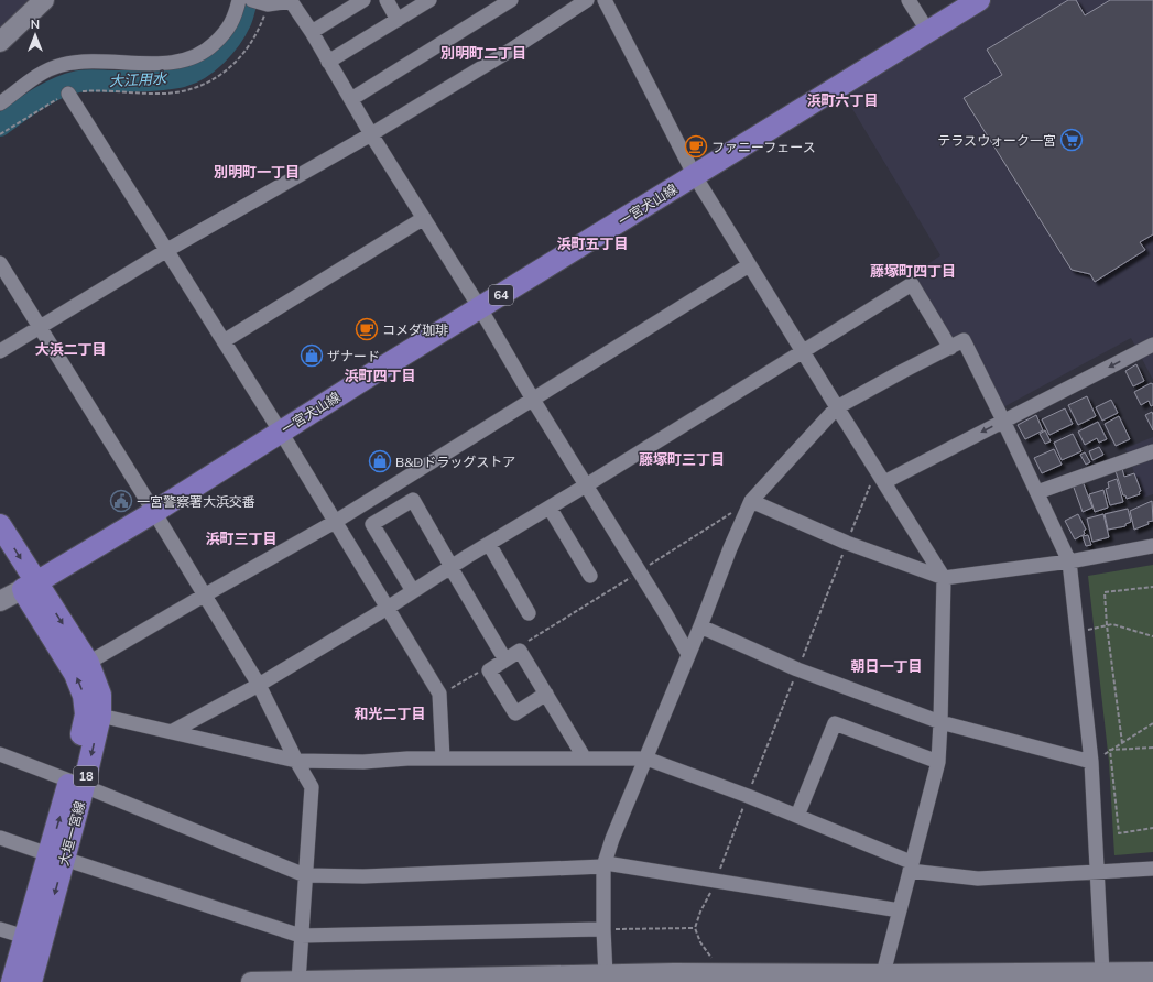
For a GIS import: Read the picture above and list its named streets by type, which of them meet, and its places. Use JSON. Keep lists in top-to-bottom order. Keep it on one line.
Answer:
{"streets":{"main road":["一宮犬山線","64","18","大垣一宮線"]},"crossings":[["一宮犬山線","大垣一宮線"]],"districts":["別明町二丁目","浜町六丁目","別明町一丁目","浜町五丁目","藤塚町四丁目","大浜二丁目","浜町四丁目","藤塚町三丁目","浜町三丁目","朝日一丁目","和光二丁目"],"water":["大江用水"],"places":{"supermarket":["テラスウォーク一宮"],"cafe":["ファニーフェース","コメダ珈琲"],"shop":["ザナード","B&Dドラッグストア"],"public building":["一宮警察署大浜交番"]},"north":"top"}
